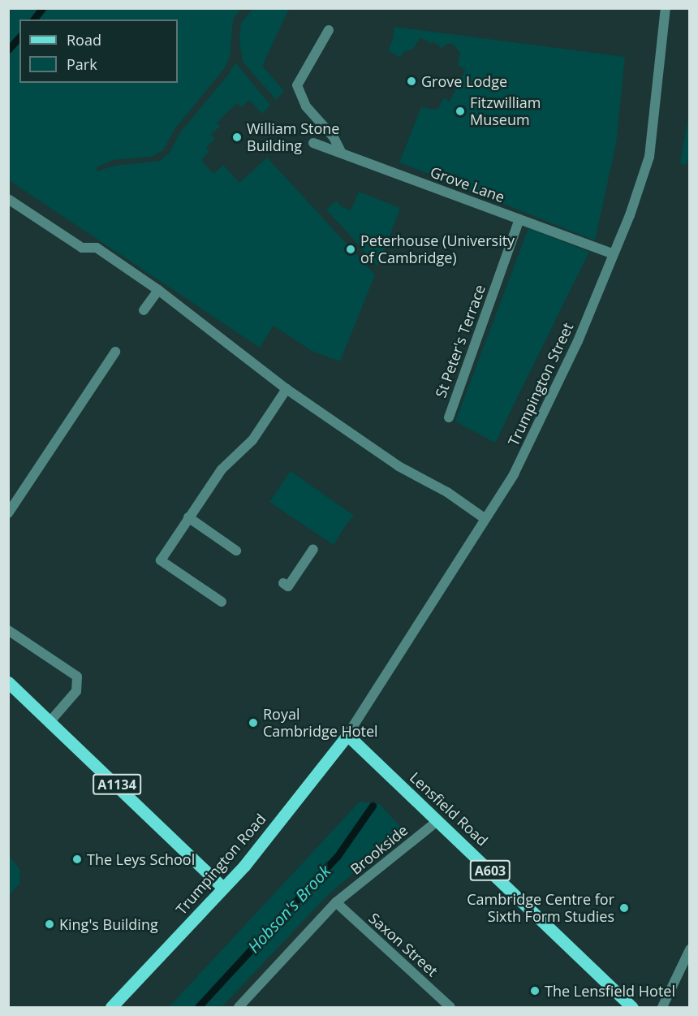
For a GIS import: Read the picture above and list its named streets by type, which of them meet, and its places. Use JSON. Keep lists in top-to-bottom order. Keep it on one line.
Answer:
{"streets":{"main road":["A1134","Lensfield Road","Trumpington Road","A603"],"street":["Grove Lane","St Peter's Terrace","Trumpington Street","Brookside","Saxon Street"]},"crossings":[["Grove Lane","St Peter's Terrace"],["Grove Lane","Trumpington Street"],["Trumpington Street","Lensfield Road"],["Trumpington Street","Trumpington Road"],["A1134","Trumpington Road"],["Lensfield Road","Brookside"],["Lensfield Road","Trumpington Road"],["Brookside","Saxon Street"]],"water":["Hobson's Brook"],"places":["Grove Lodge","Fitzwilliam Museum","William Stone Building","Peterhouse (University of Cambridge)","Royal Cambridge Hotel","The Leys School","Cambridge Centre for Sixth Form Studies","King's Building","The Lensfield Hotel"],"legend":["Road","Park"]}
